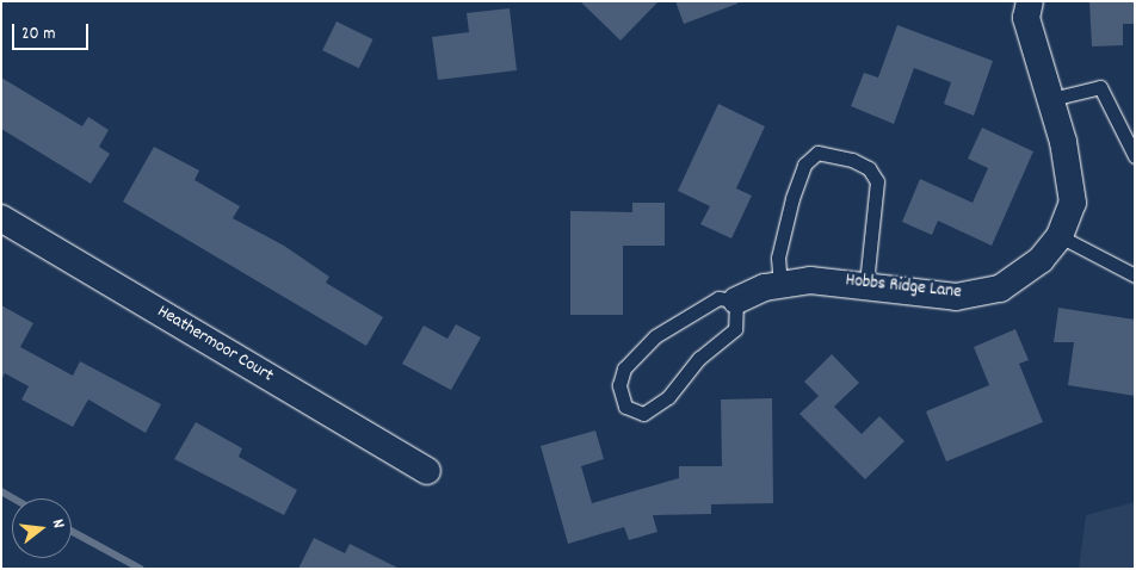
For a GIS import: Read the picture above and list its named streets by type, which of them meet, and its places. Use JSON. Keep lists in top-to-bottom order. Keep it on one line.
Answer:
{"streets":{"street":["Hobbs Ridge Lane","Heathermoor Court"]},"scale_bar":"20 m","north":"right"}
